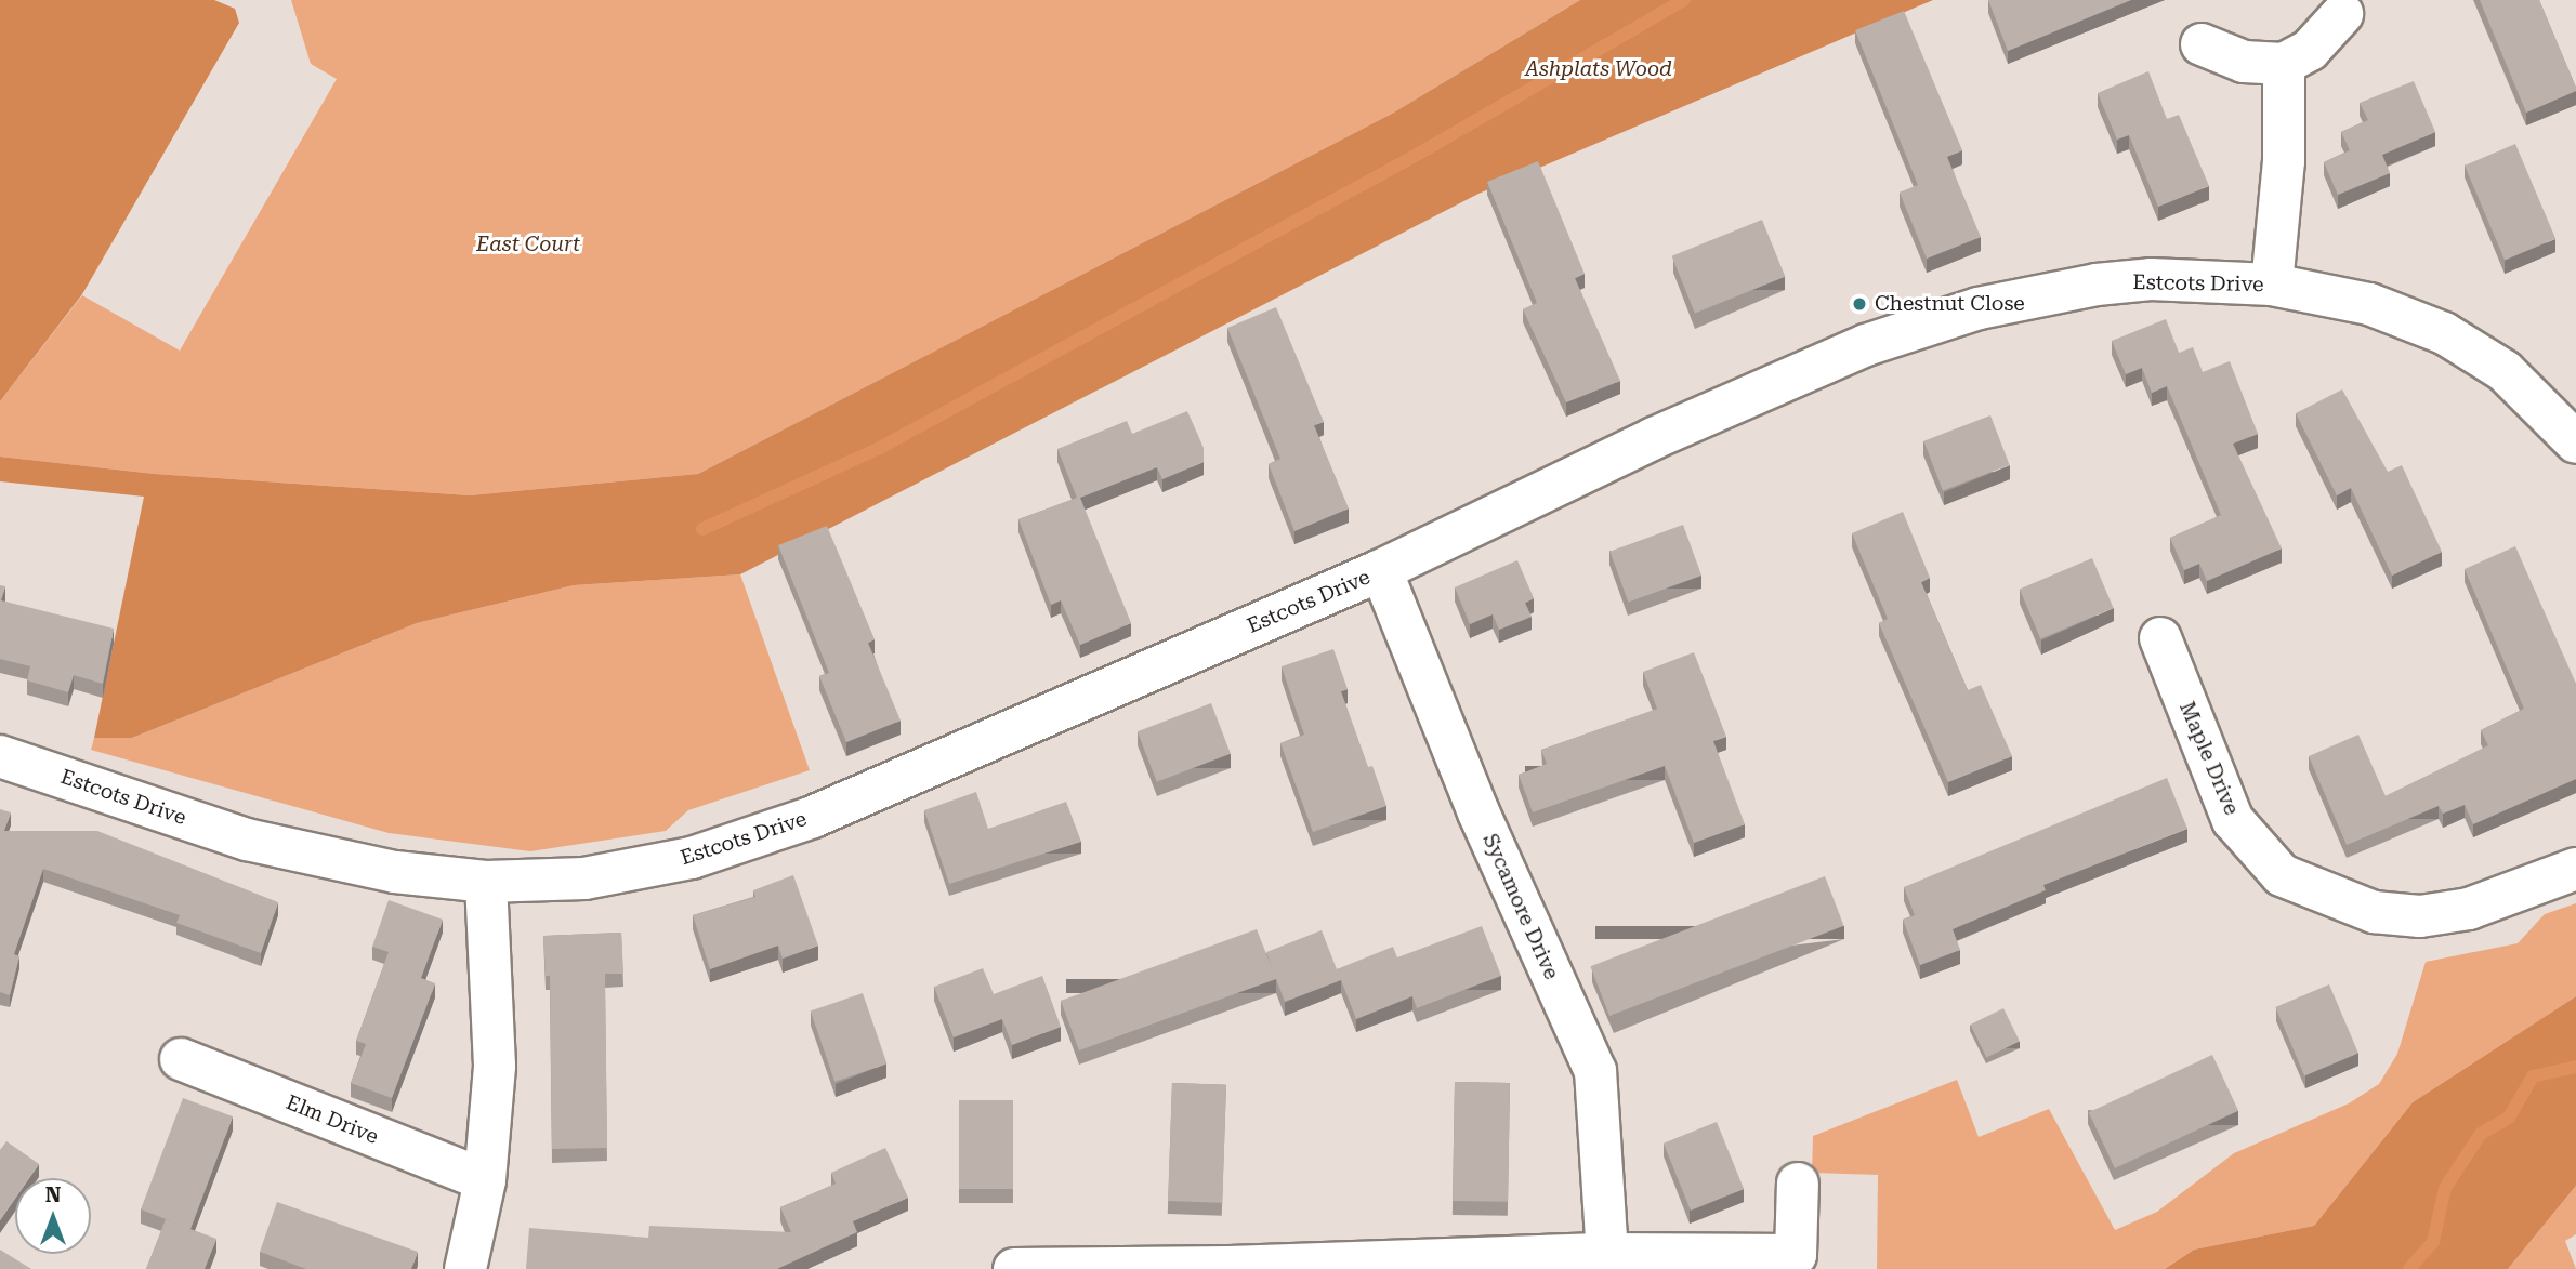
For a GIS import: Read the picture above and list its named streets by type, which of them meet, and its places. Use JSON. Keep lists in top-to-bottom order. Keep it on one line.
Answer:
{"streets":{"street":["Estcots Drive","Maple Drive","Sycamore Drive","Elm Drive"]},"crossings":[["Estcots Drive","Sycamore Drive"]],"parks":["Ashplats Wood","East Court"],"places":["Chestnut Close"],"north":"top"}
